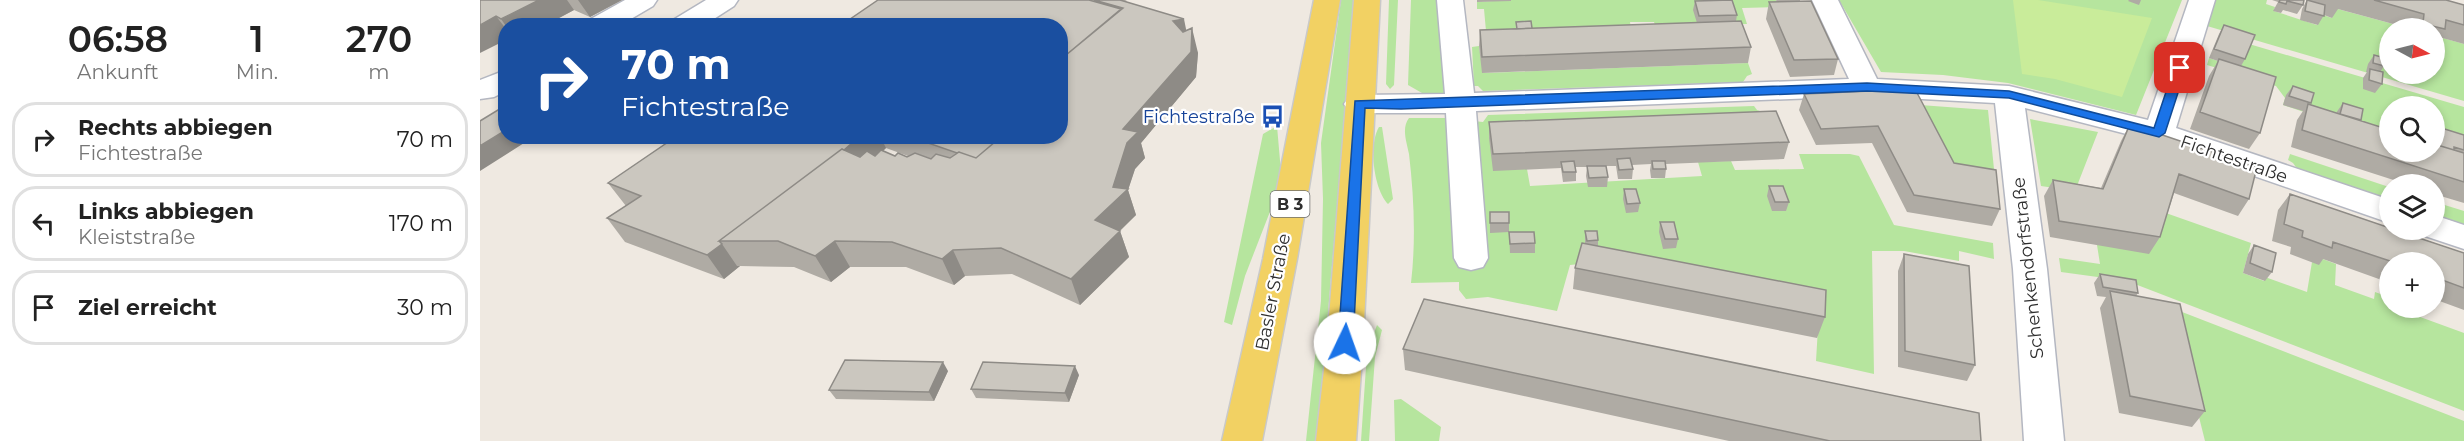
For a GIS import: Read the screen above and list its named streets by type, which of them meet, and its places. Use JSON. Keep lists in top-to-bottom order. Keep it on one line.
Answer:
{"streets":{"main road":["B 3","Basler Straße"],"street":["Fichtestraße","Schenkendorfstraße"]},"crossings":[["Fichtestraße","Schenkendorfstraße"]],"places":{"bus stop":["Fichtestraße"]},"north":"right","page":{"eta":["06:58","Ankunft","1","Min.","270","m"],"map_buttons":"+","turn":["70 m","Fichtestraße"],"list":[{"name":"Rechts abbiegen","note":"Fichtestraße","value":"70 m"},{"name":"Links abbiegen","note":"Kleiststraße","value":"170 m"},{"name":"Ziel erreicht","value":"30 m"}]}}
